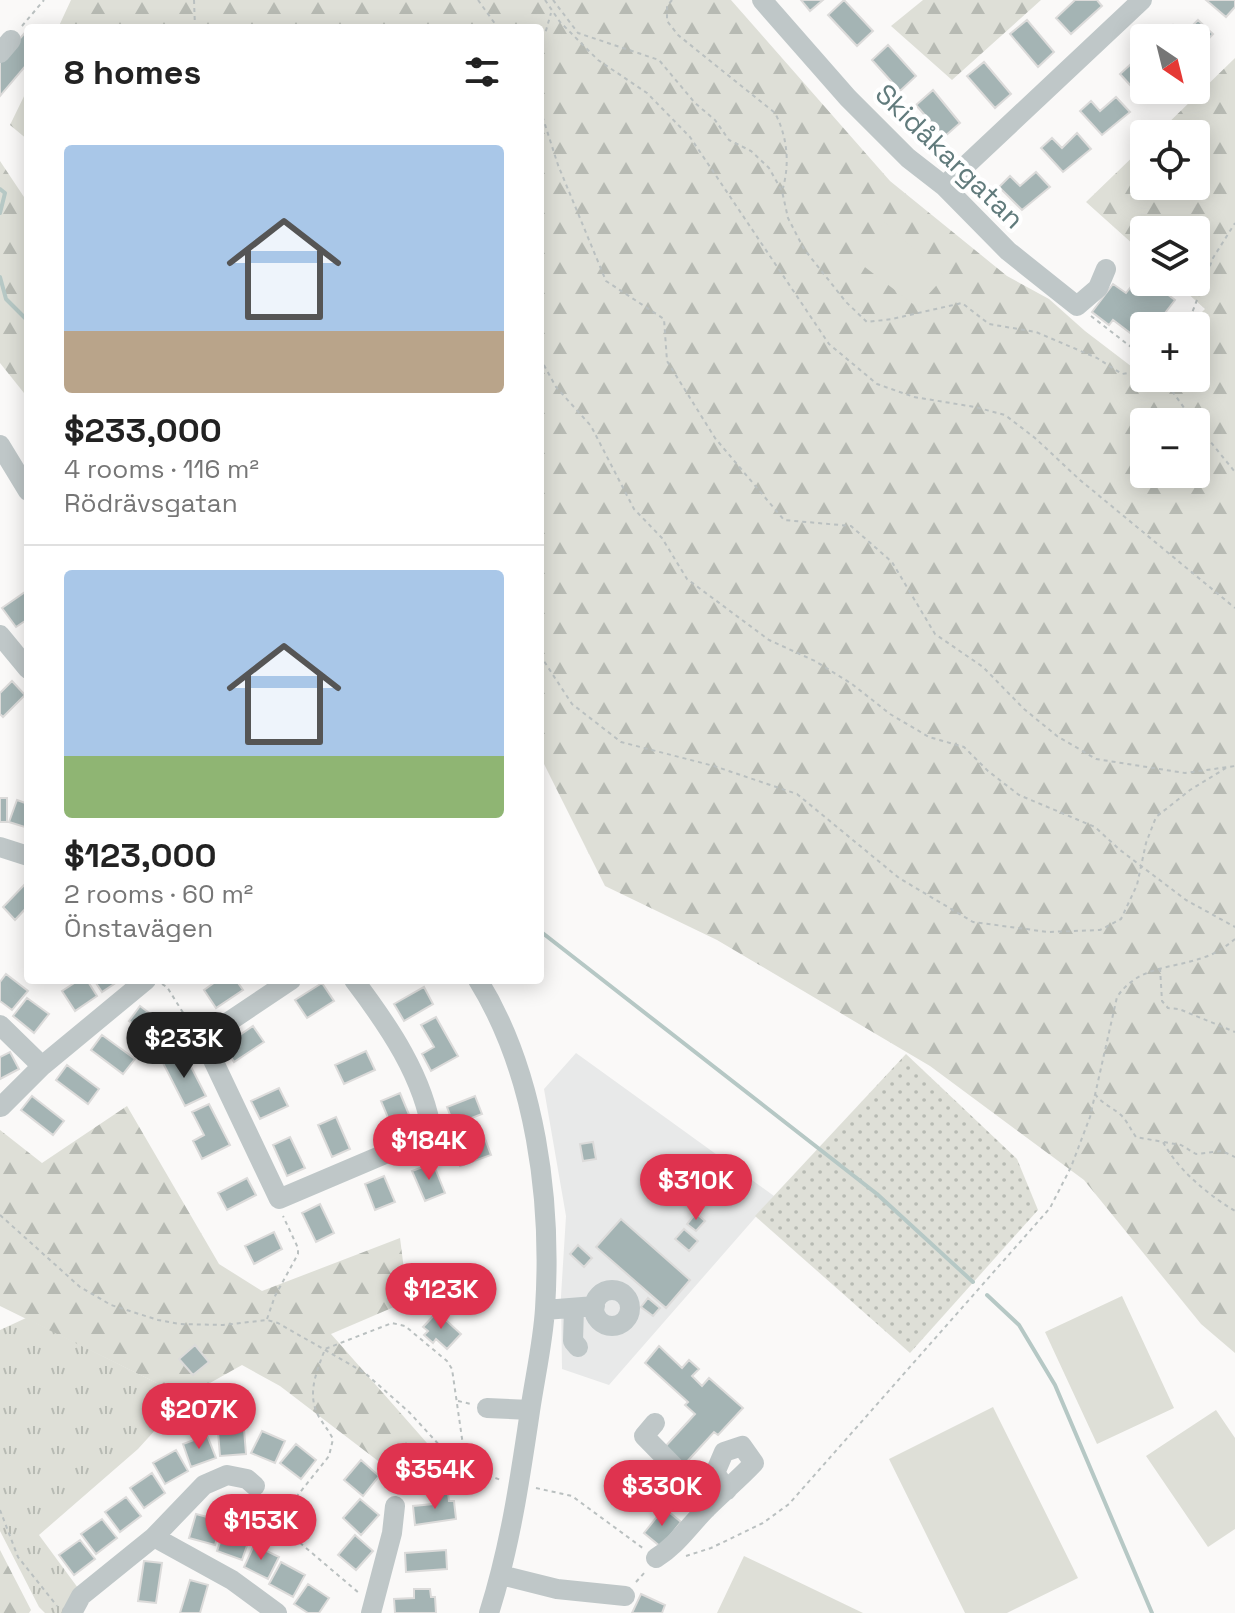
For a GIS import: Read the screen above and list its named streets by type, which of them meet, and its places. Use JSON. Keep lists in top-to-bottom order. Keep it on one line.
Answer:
{"streets":{"street":["Skidåkargatan"]},"north":"bottom right","page":{"map_buttons":["+","−"],"heading":"8 homes","list":[{"name":"$233,000","note":"4 rooms · 116 m² · Rödrävsgatan"},{"name":"$123,000","note":"2 rooms · 60 m² · Önstavägen"}],"price":["$233K","$184K","$310K","$123K","$207K","$354K","$330K","$153K"]}}
